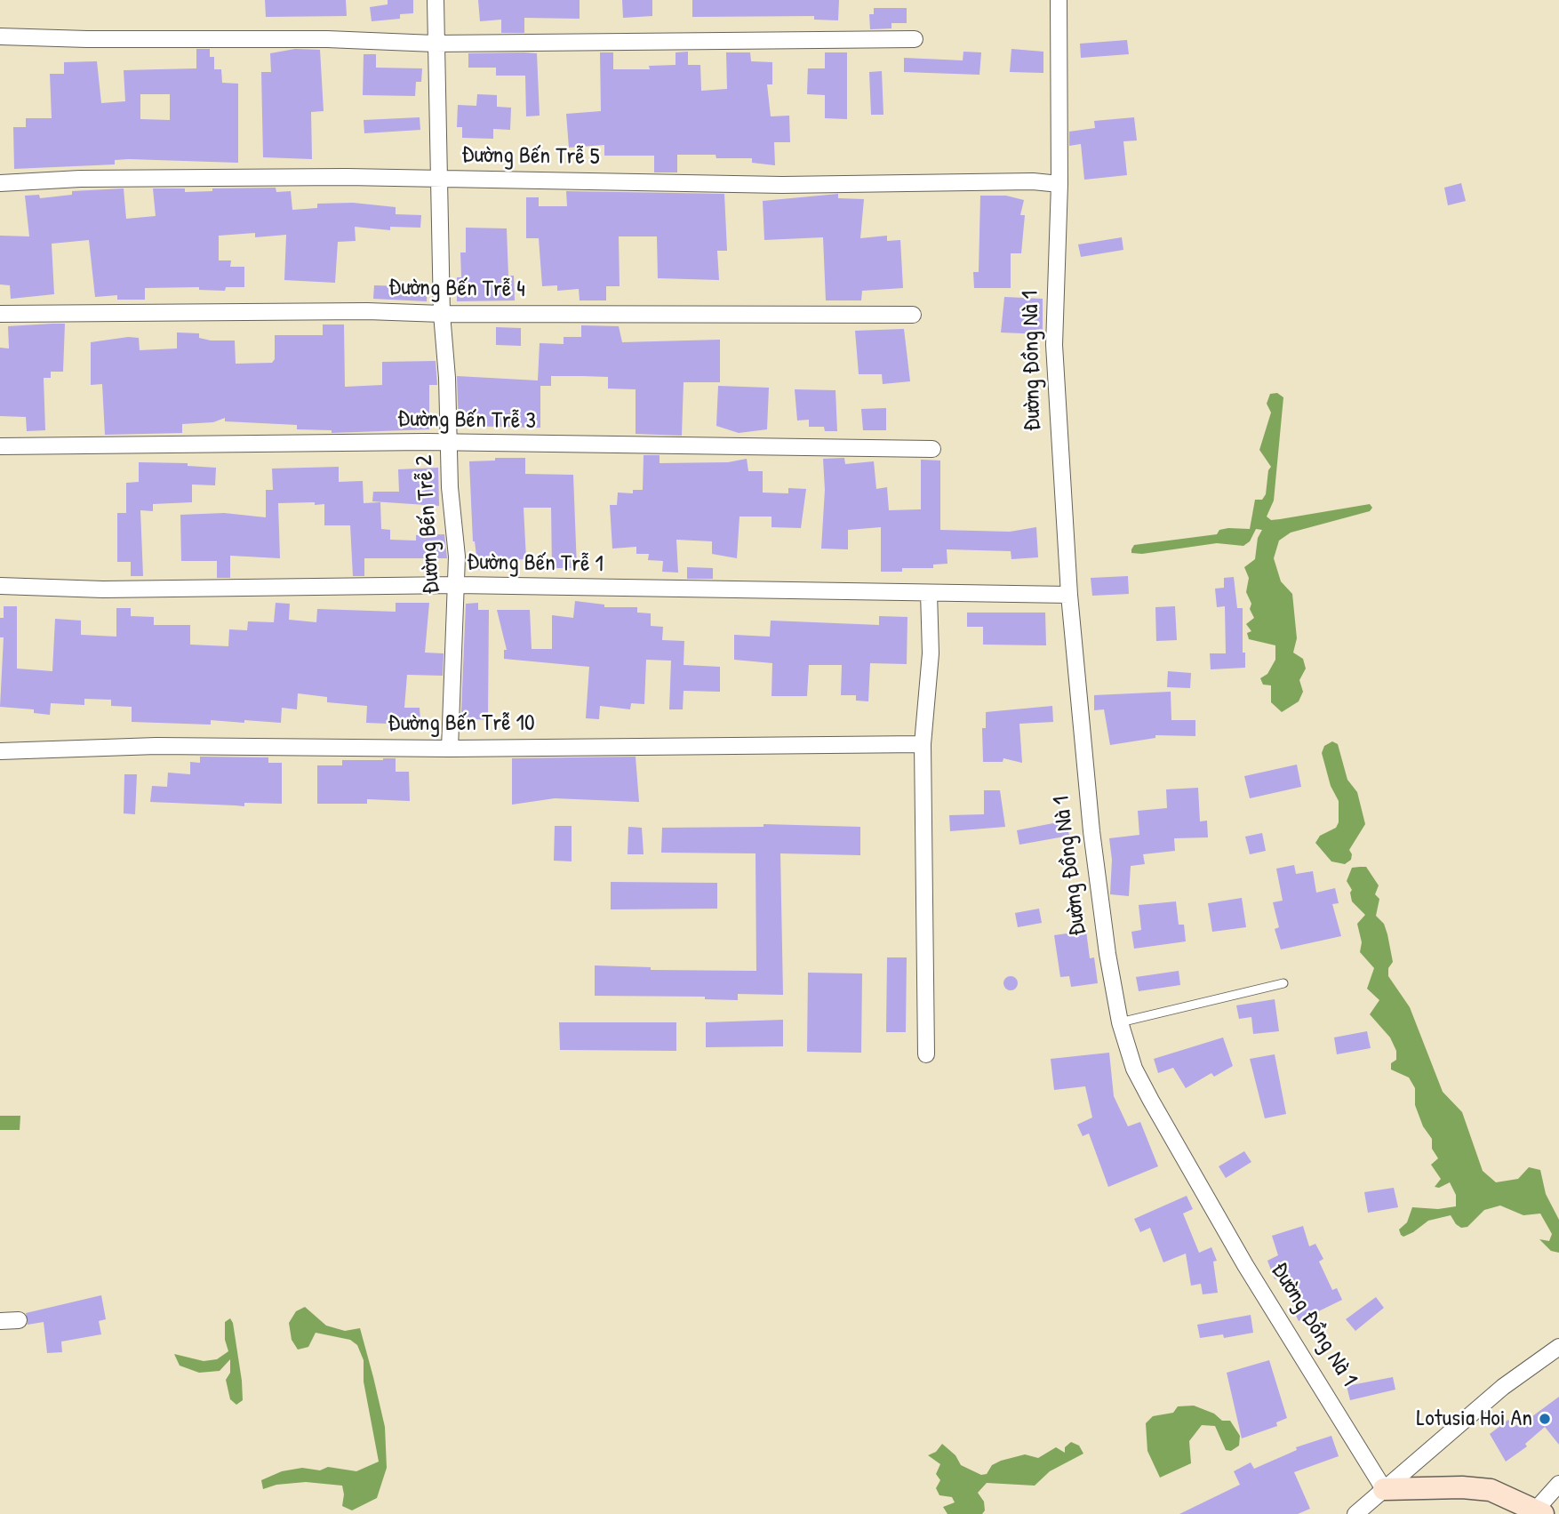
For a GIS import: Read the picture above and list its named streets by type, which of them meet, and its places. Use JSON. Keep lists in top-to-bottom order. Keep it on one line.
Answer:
{"streets":{"street":["Đường Bến Trễ 5","Đường Bến Trễ 4","Đường Đồng Nà 1","Đường Bến Trễ 3","Đường Bến Trễ 2","Đường Bến Trễ 1","Đường Bến Trễ 10"]},"crossings":[["Đường Bến Trễ 5","Đường Đồng Nà 1"],["Đường Bến Trễ 5","Đường Bến Trễ 2"],["Đường Bến Trễ 4","Đường Bến Trễ 2"],["Đường Đồng Nà 1","Đường Bến Trễ 1"],["Đường Bến Trễ 3","Đường Bến Trễ 2"],["Đường Bến Trễ 2","Đường Bến Trễ 1"],["Đường Bến Trễ 2","Đường Bến Trễ 10"]],"places":["Lotusia Hoi An"]}
